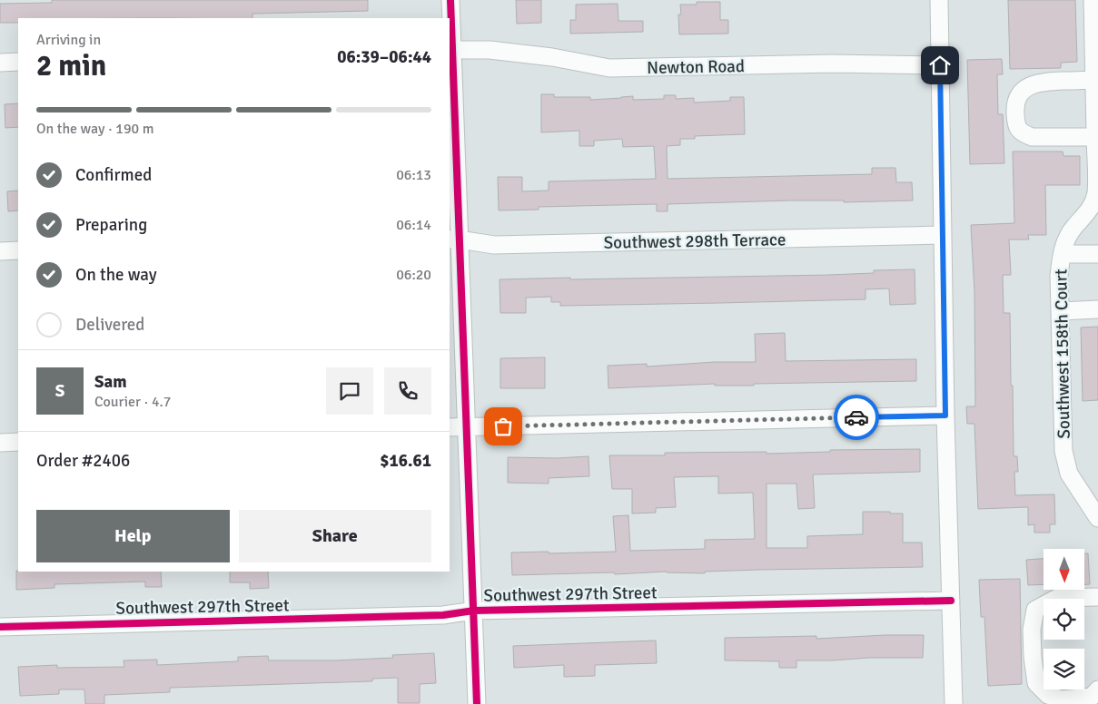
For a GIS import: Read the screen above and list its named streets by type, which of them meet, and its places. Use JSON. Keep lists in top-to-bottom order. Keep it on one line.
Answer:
{"streets":{"street":["Newton Road","Southwest 298th Terrace","Southwest 158th Court","Southwest 297th Street"]},"north":"bottom","page":{"heading":["2 min","Arriving in","06:39–06:44"],"panel":["Sam","Courier · 4.7","Order #2406","$16.61"],"bar":"On the way · 190 m","list":[["Confirmed","06:13"],["Preparing","06:14"],["On the way","06:20"],"Delivered"],"round":"S","buttons":["Help","Share"]}}
